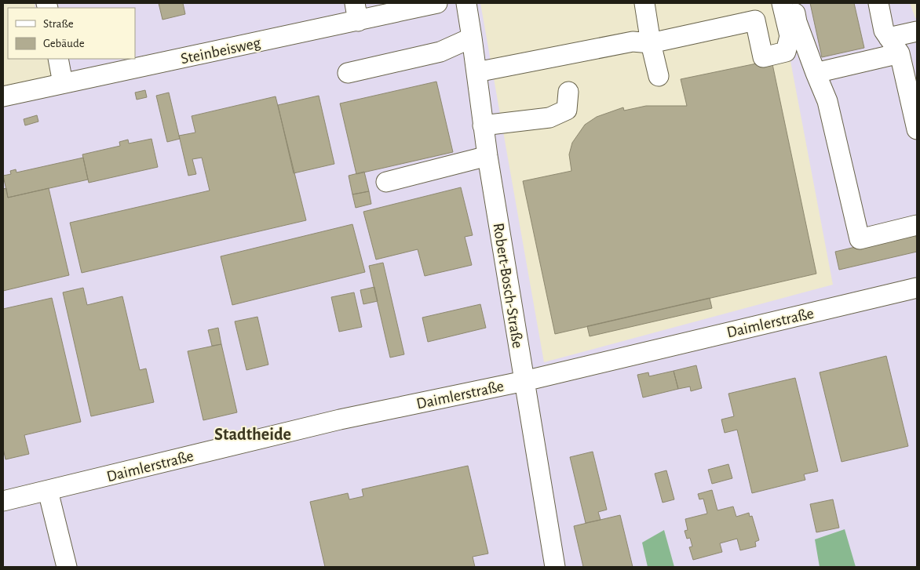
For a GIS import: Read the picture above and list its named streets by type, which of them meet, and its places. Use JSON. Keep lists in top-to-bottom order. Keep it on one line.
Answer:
{"streets":{"street":["Steinbeisweg","Robert-Bosch-Straße","Daimlerstraße"]},"crossings":[["Robert-Bosch-Straße","Daimlerstraße"]],"districts":["Stadtheide"],"legend":["Straße","Gebäude"]}
